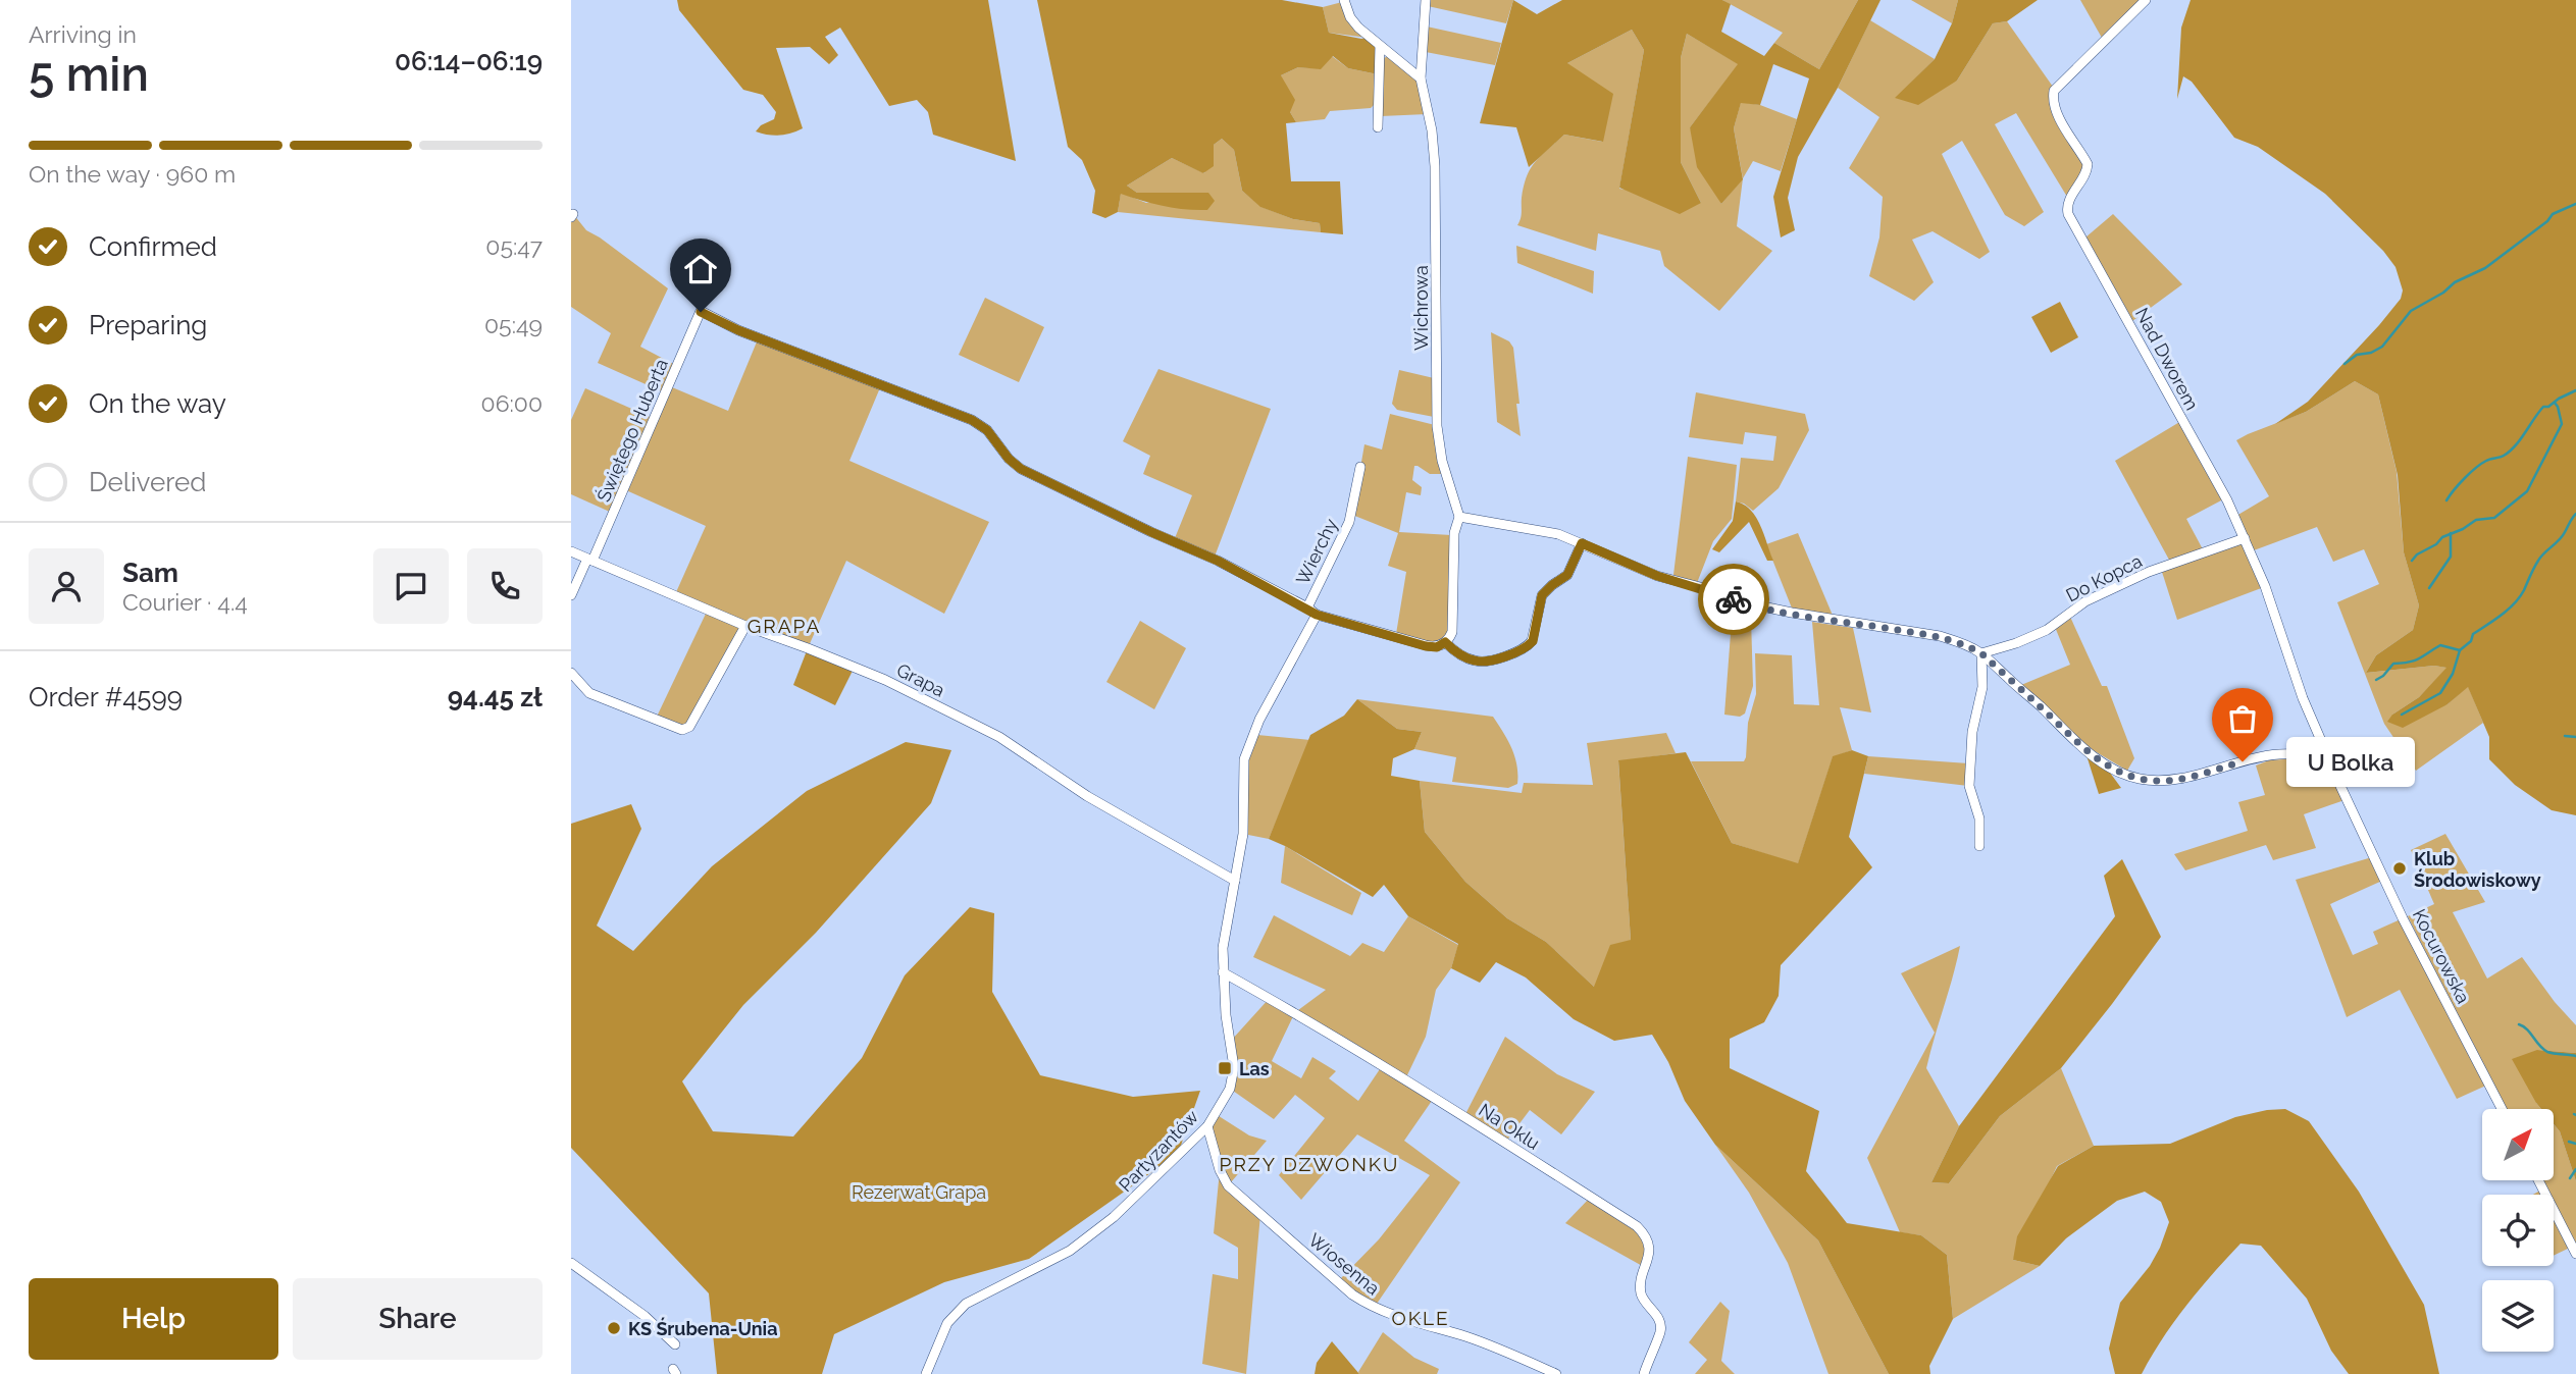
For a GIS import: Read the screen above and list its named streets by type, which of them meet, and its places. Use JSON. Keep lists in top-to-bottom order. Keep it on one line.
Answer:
{"streets":{"street":["Wichrowa","Nad Dworem","Świętego Huberta","Wierchy","Do Kopca","Grapa","Kocurowska","Na Oklu","Partyzantów","Wiosenna"]},"crossings":[["Nad Dworem","Do Kopca"],["Nad Dworem","Kocurowska"],["Świętego Huberta","Wierchy"],["Świętego Huberta","Grapa"],["Grapa","Partyzantów"],["Na Oklu","Partyzantów"],["Partyzantów","Wiosenna"]],"districts":["GRAPA","PRZY DZWONKU","OKLE"],"parks":["Rezerwat Grapa"],"places":{"other":["U Bolka","Klub Środowiskowy","KS Śrubena-Unia"],"transit":["Las"]},"north":"top right","page":{"heading":["5 min","Arriving in","06:14–06:19"],"panel":["Sam","Courier · 4.4","Order #4599","94.45 zł"],"bar":"On the way · 960 m","list":[["Confirmed","05:47"],["Preparing","05:49"],["On the way","06:00"],"Delivered"],"bubble":"U Bolka","buttons":["Help","Share"]}}
